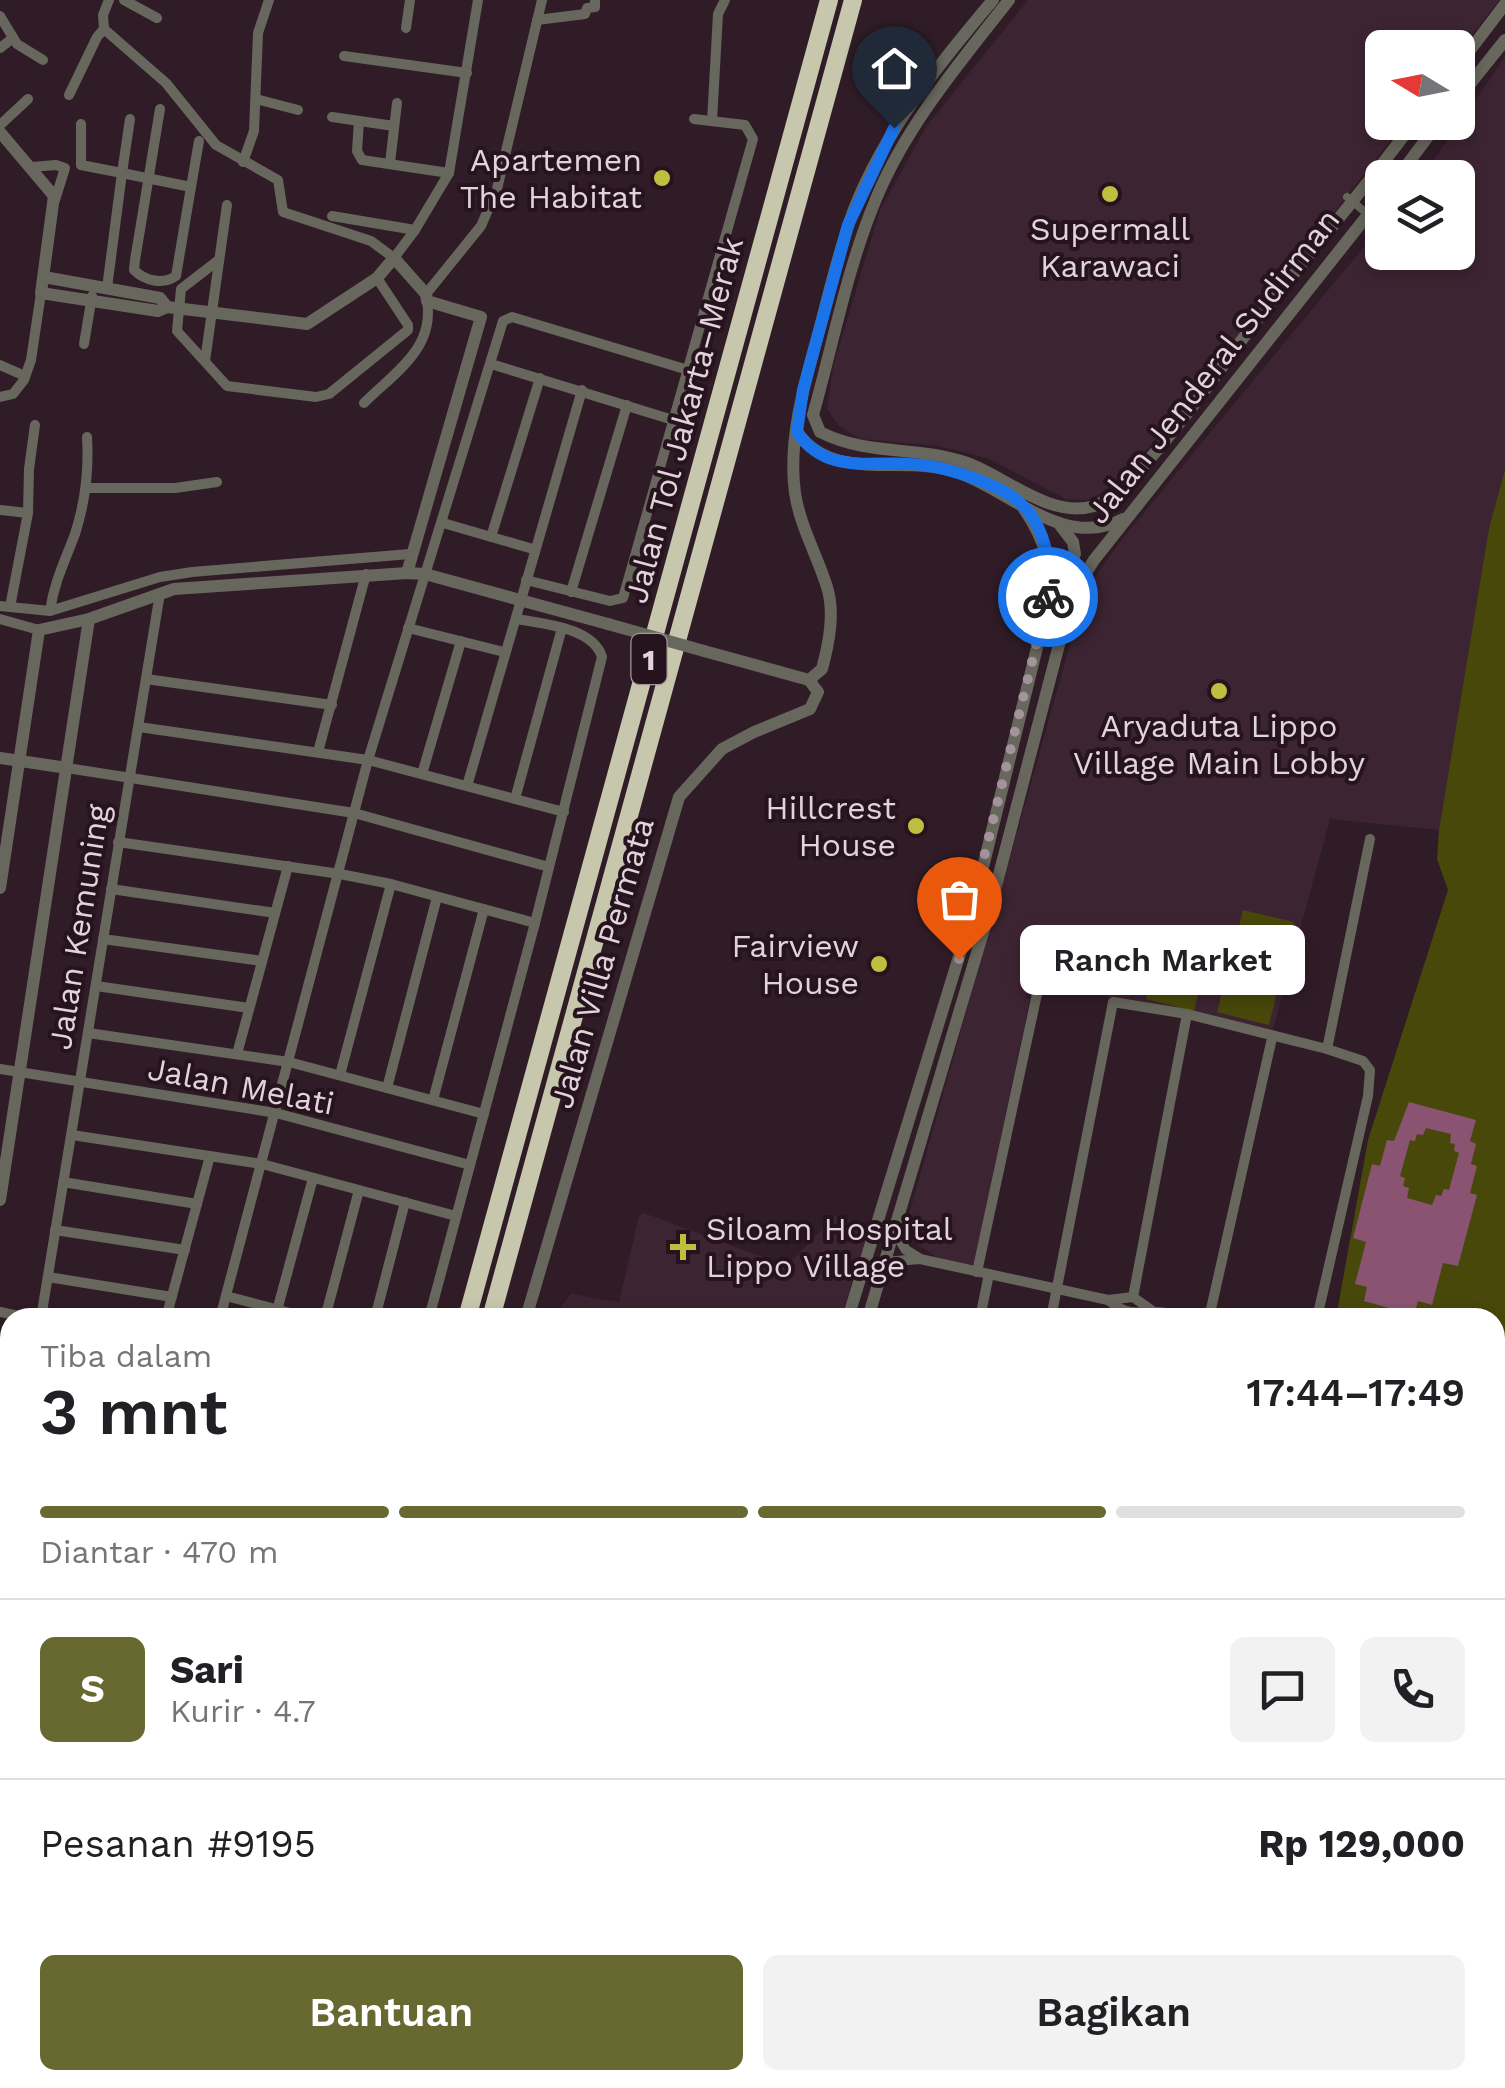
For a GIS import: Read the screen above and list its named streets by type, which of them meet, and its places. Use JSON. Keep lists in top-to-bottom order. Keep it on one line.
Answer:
{"streets":{"highway":["Jalan Tol Jakarta–Merak","1"],"street":["Jalan Jenderal Sudirman","Jalan Kemuning","Jalan Villa Permata","Jalan Melati"]},"crossings":[["Jalan Kemuning","Jalan Melati"]],"places":{"other":["Apartemen The Habitat","Supermall Karawaci","Aryaduta Lippo Village Main Lobby","Hillcrest House","Ranch Market","Fairview House"],"health":["Siloam Hospital Lippo Village"]},"north":"left","page":{"bubble":"Ranch Market","heading":["3 mnt","Tiba dalam","17:44–17:49"],"panel":["Sari","Kurir · 4.7","Pesanan #9195","Rp 129,000"],"bar":"Diantar · 470 m","round":"S","buttons":["Bantuan","Bagikan"]}}
